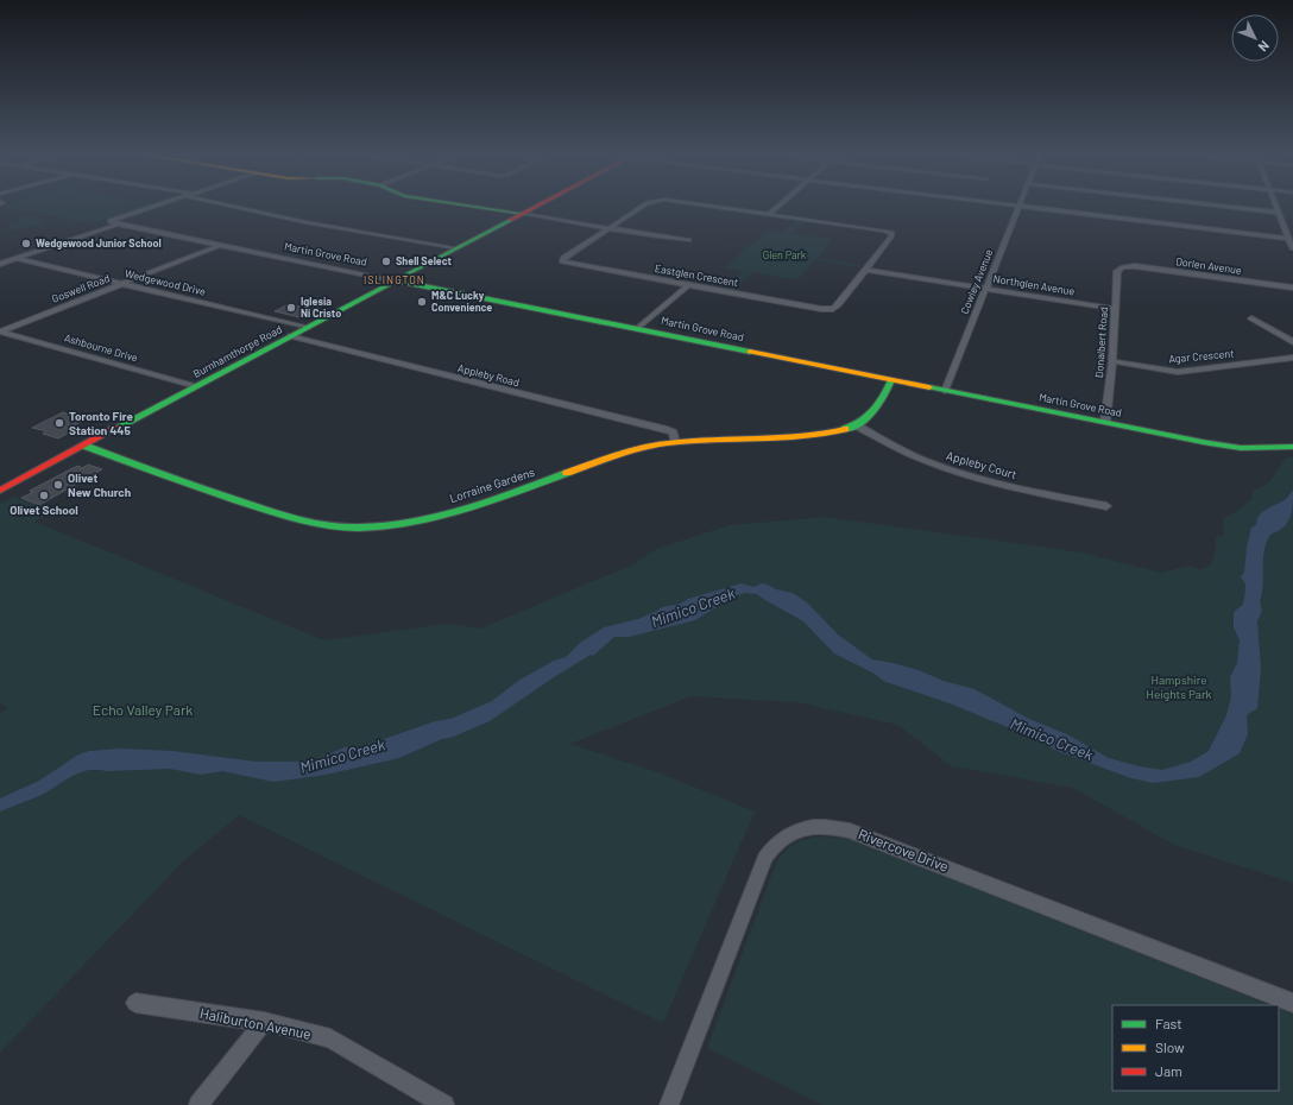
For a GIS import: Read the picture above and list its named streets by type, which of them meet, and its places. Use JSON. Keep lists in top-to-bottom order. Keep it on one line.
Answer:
{"streets":{"main road":["Martin Grove Road","Burnhamthorpe Road","Lorraine Gardens"],"street":["Dorlen Avenue","Eastglen Crescent","Cowley Avenue","Wedgewood Drive","Northglen Avenue","Goswell Road","Donalbert Road","Ashbourne Drive","Agar Crescent","Appleby Road","Appleby Court","Rivercove Drive","Haliburton Avenue"]},"crossings":[["Martin Grove Road","Cowley Avenue"],["Martin Grove Road","Goswell Road"],["Martin Grove Road","Donalbert Road"],["Martin Grove Road","Burnhamthorpe Road"],["Martin Grove Road","Lorraine Gardens"],["Dorlen Avenue","Donalbert Road"],["Eastglen Crescent","Northglen Avenue"],["Cowley Avenue","Northglen Avenue"],["Wedgewood Drive","Goswell Road"],["Wedgewood Drive","Burnhamthorpe Road"],["Northglen Avenue","Donalbert Road"],["Goswell Road","Ashbourne Drive"],["Donalbert Road","Agar Crescent"],["Ashbourne Drive","Burnhamthorpe Road"],["Burnhamthorpe Road","Appleby Road"],["Burnhamthorpe Road","Lorraine Gardens"],["Appleby Road","Lorraine Gardens"],["Appleby Court","Lorraine Gardens"]],"districts":["ISLINGTON"],"water":["Mimico Creek"],"parks":["Glen Park","Hampshire Heights Park","Echo Valley Park"],"places":["Wedgewood Junior School","Shell Select","M&C Lucky Convenience","Iglesia Ni Cristo","Toronto Fire Station 445","Olivet New Church","Olivet School"],"legend":["Fast","Slow","Jam"],"north":"bottom right"}
